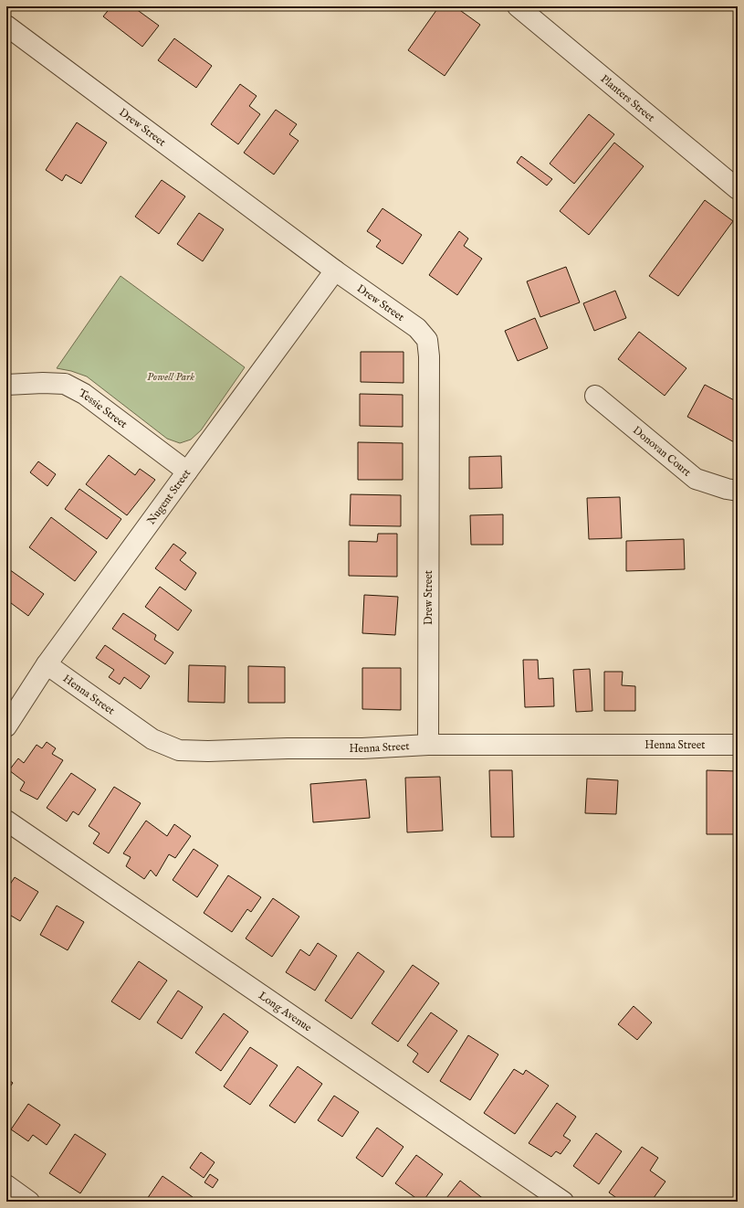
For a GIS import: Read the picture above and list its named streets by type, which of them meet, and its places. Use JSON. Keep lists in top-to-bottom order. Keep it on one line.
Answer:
{"streets":{"street":["Planters Street","Drew Street","Tessie Street","Donovan Court","Nugent Street","Henna Street","Long Avenue"]},"crossings":[["Drew Street","Nugent Street"],["Drew Street","Henna Street"],["Tessie Street","Nugent Street"],["Nugent Street","Henna Street"]],"parks":["Powell Park"]}
